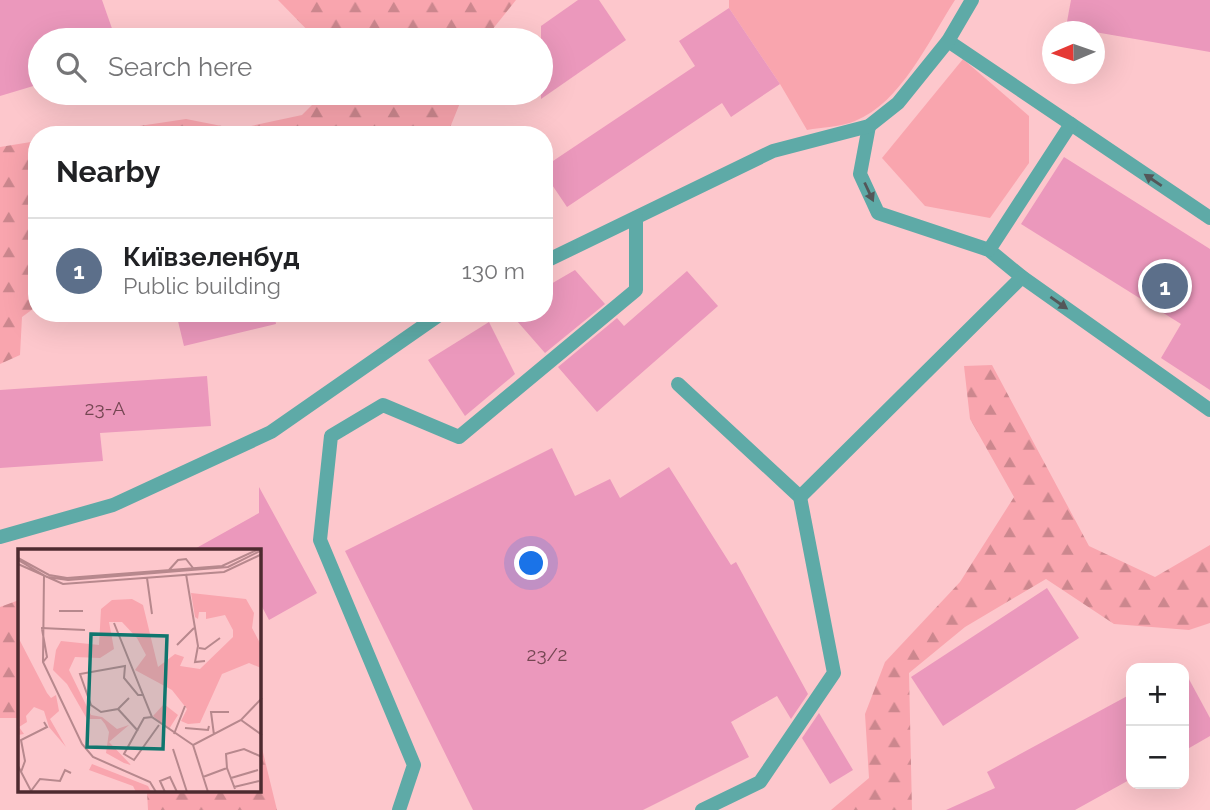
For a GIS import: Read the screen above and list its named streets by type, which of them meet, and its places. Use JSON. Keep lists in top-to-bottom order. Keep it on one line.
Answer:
{"house_numbers":["23-А","23/2"],"north":"left","page":{"search":"Search here","heading":"Nearby","list":[{"mark":"1","name":"Київзеленбуд","note":"Public building","value":"130 m"}],"pins":"1","map_buttons":["+","−"]}}
